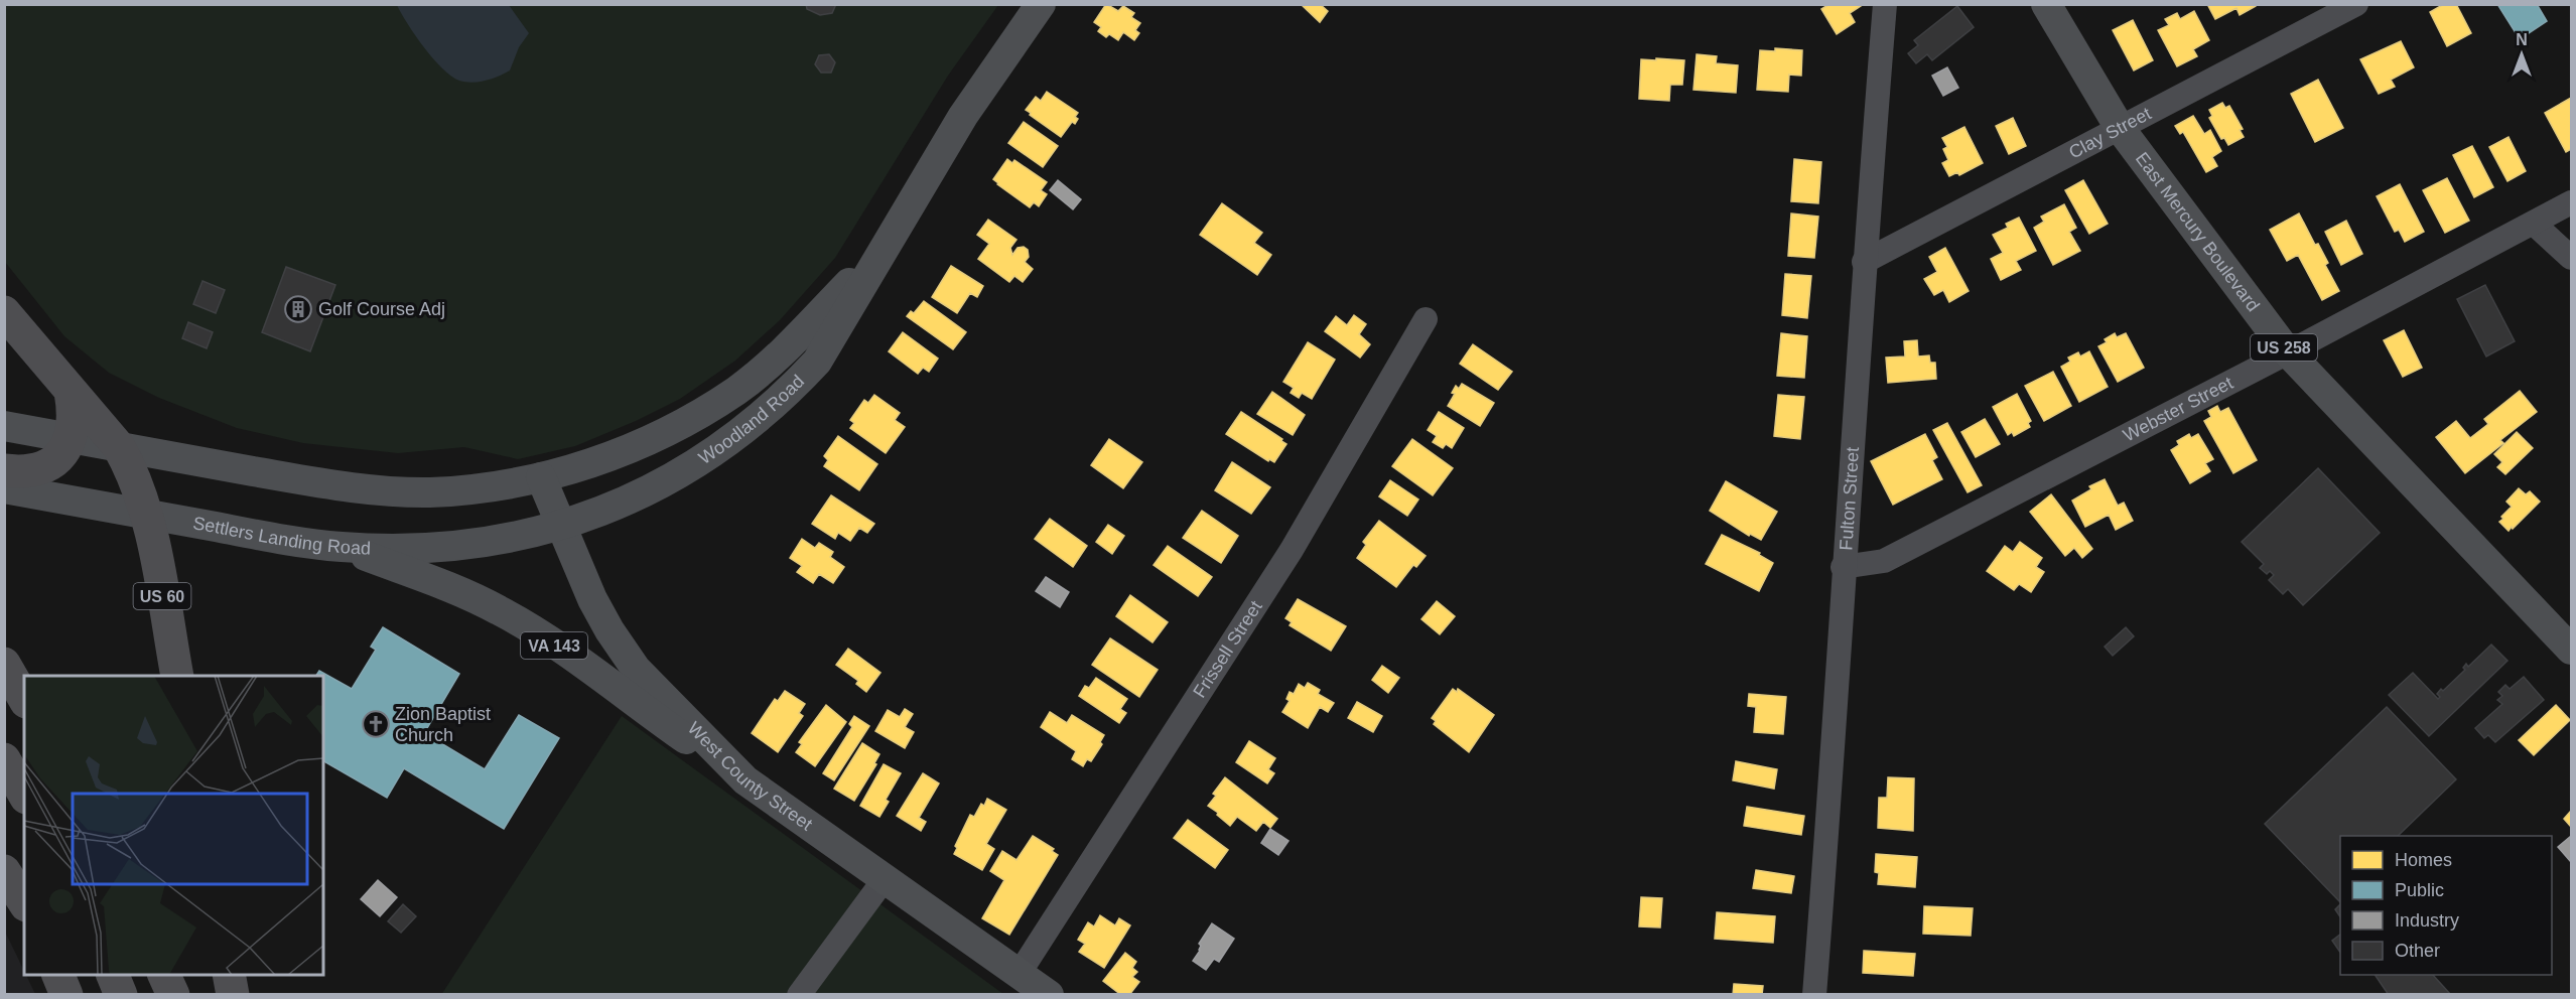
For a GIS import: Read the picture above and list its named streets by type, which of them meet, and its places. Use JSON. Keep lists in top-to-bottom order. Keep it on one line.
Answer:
{"streets":{"highway":["US 60"],"main road":["East Mercury Boulevard","US 258","Woodland Road","Settlers Landing Road","VA 143","West County Street"],"street":["Clay Street","Webster Street","Fulton Street","Frissell Street"]},"crossings":[["Clay Street","East Mercury Boulevard"],["Clay Street","Fulton Street"],["East Mercury Boulevard","Webster Street"],["Webster Street","Fulton Street"],["Woodland Road","Settlers Landing Road"],["Woodland Road","West County Street"],["Settlers Landing Road","US 60"],["Settlers Landing Road","VA 143"],["Settlers Landing Road","West County Street"],["VA 143","West County Street"],["Frissell Street","West County Street"]],"places":{"building":["Golf Course Adj"],"church":["Zion Baptist Church"]},"legend":["Homes","Public","Industry","Other"],"north":"top"}
